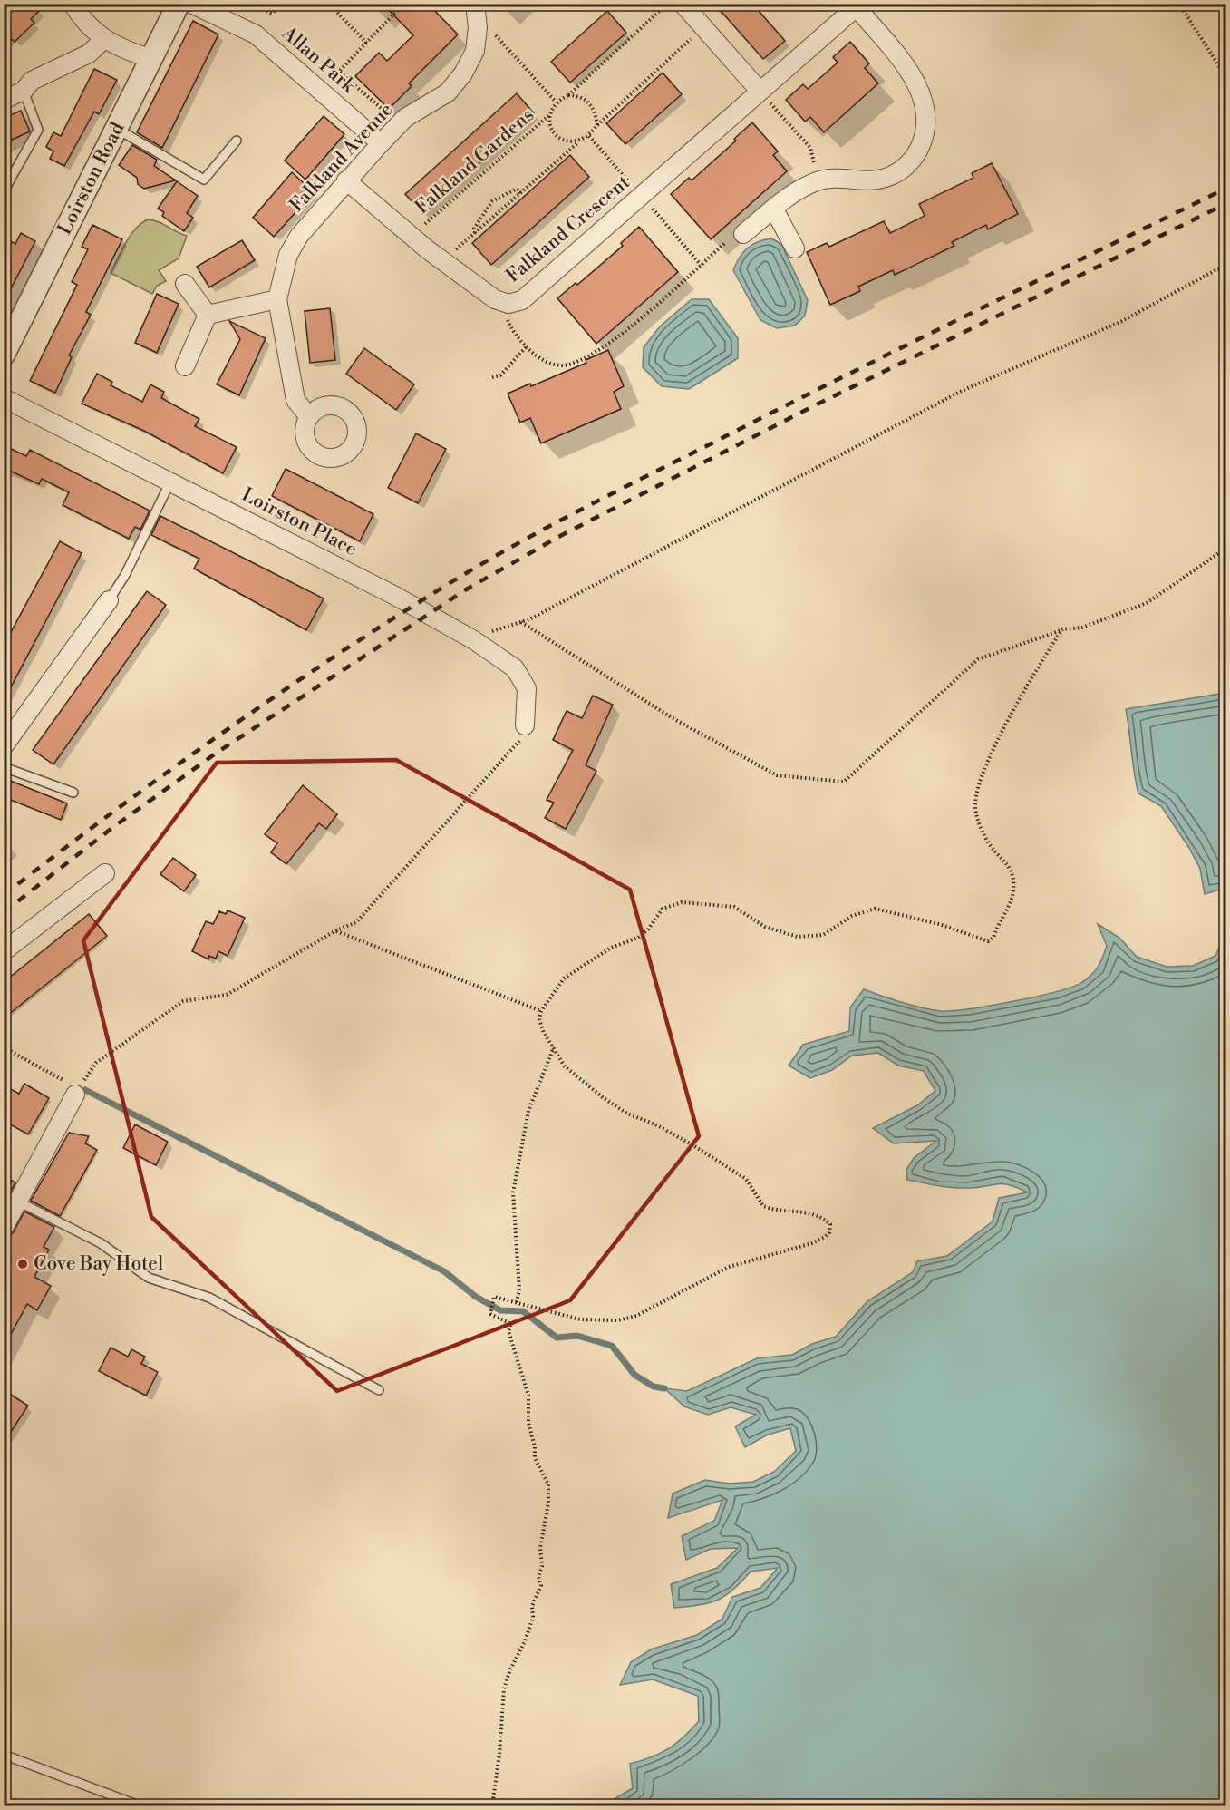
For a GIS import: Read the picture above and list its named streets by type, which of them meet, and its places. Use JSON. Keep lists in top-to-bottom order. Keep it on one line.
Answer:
{"streets":{"street":["Allan Park","Falkland Avenue","Loirston Road","Falkland Crescent","Loirston Place"],"path":["Falkland Gardens"]},"crossings":[["Allan Park","Falkland Avenue"],["Falkland Avenue","Falkland Crescent"]],"places":["Cove Bay Hotel"]}
